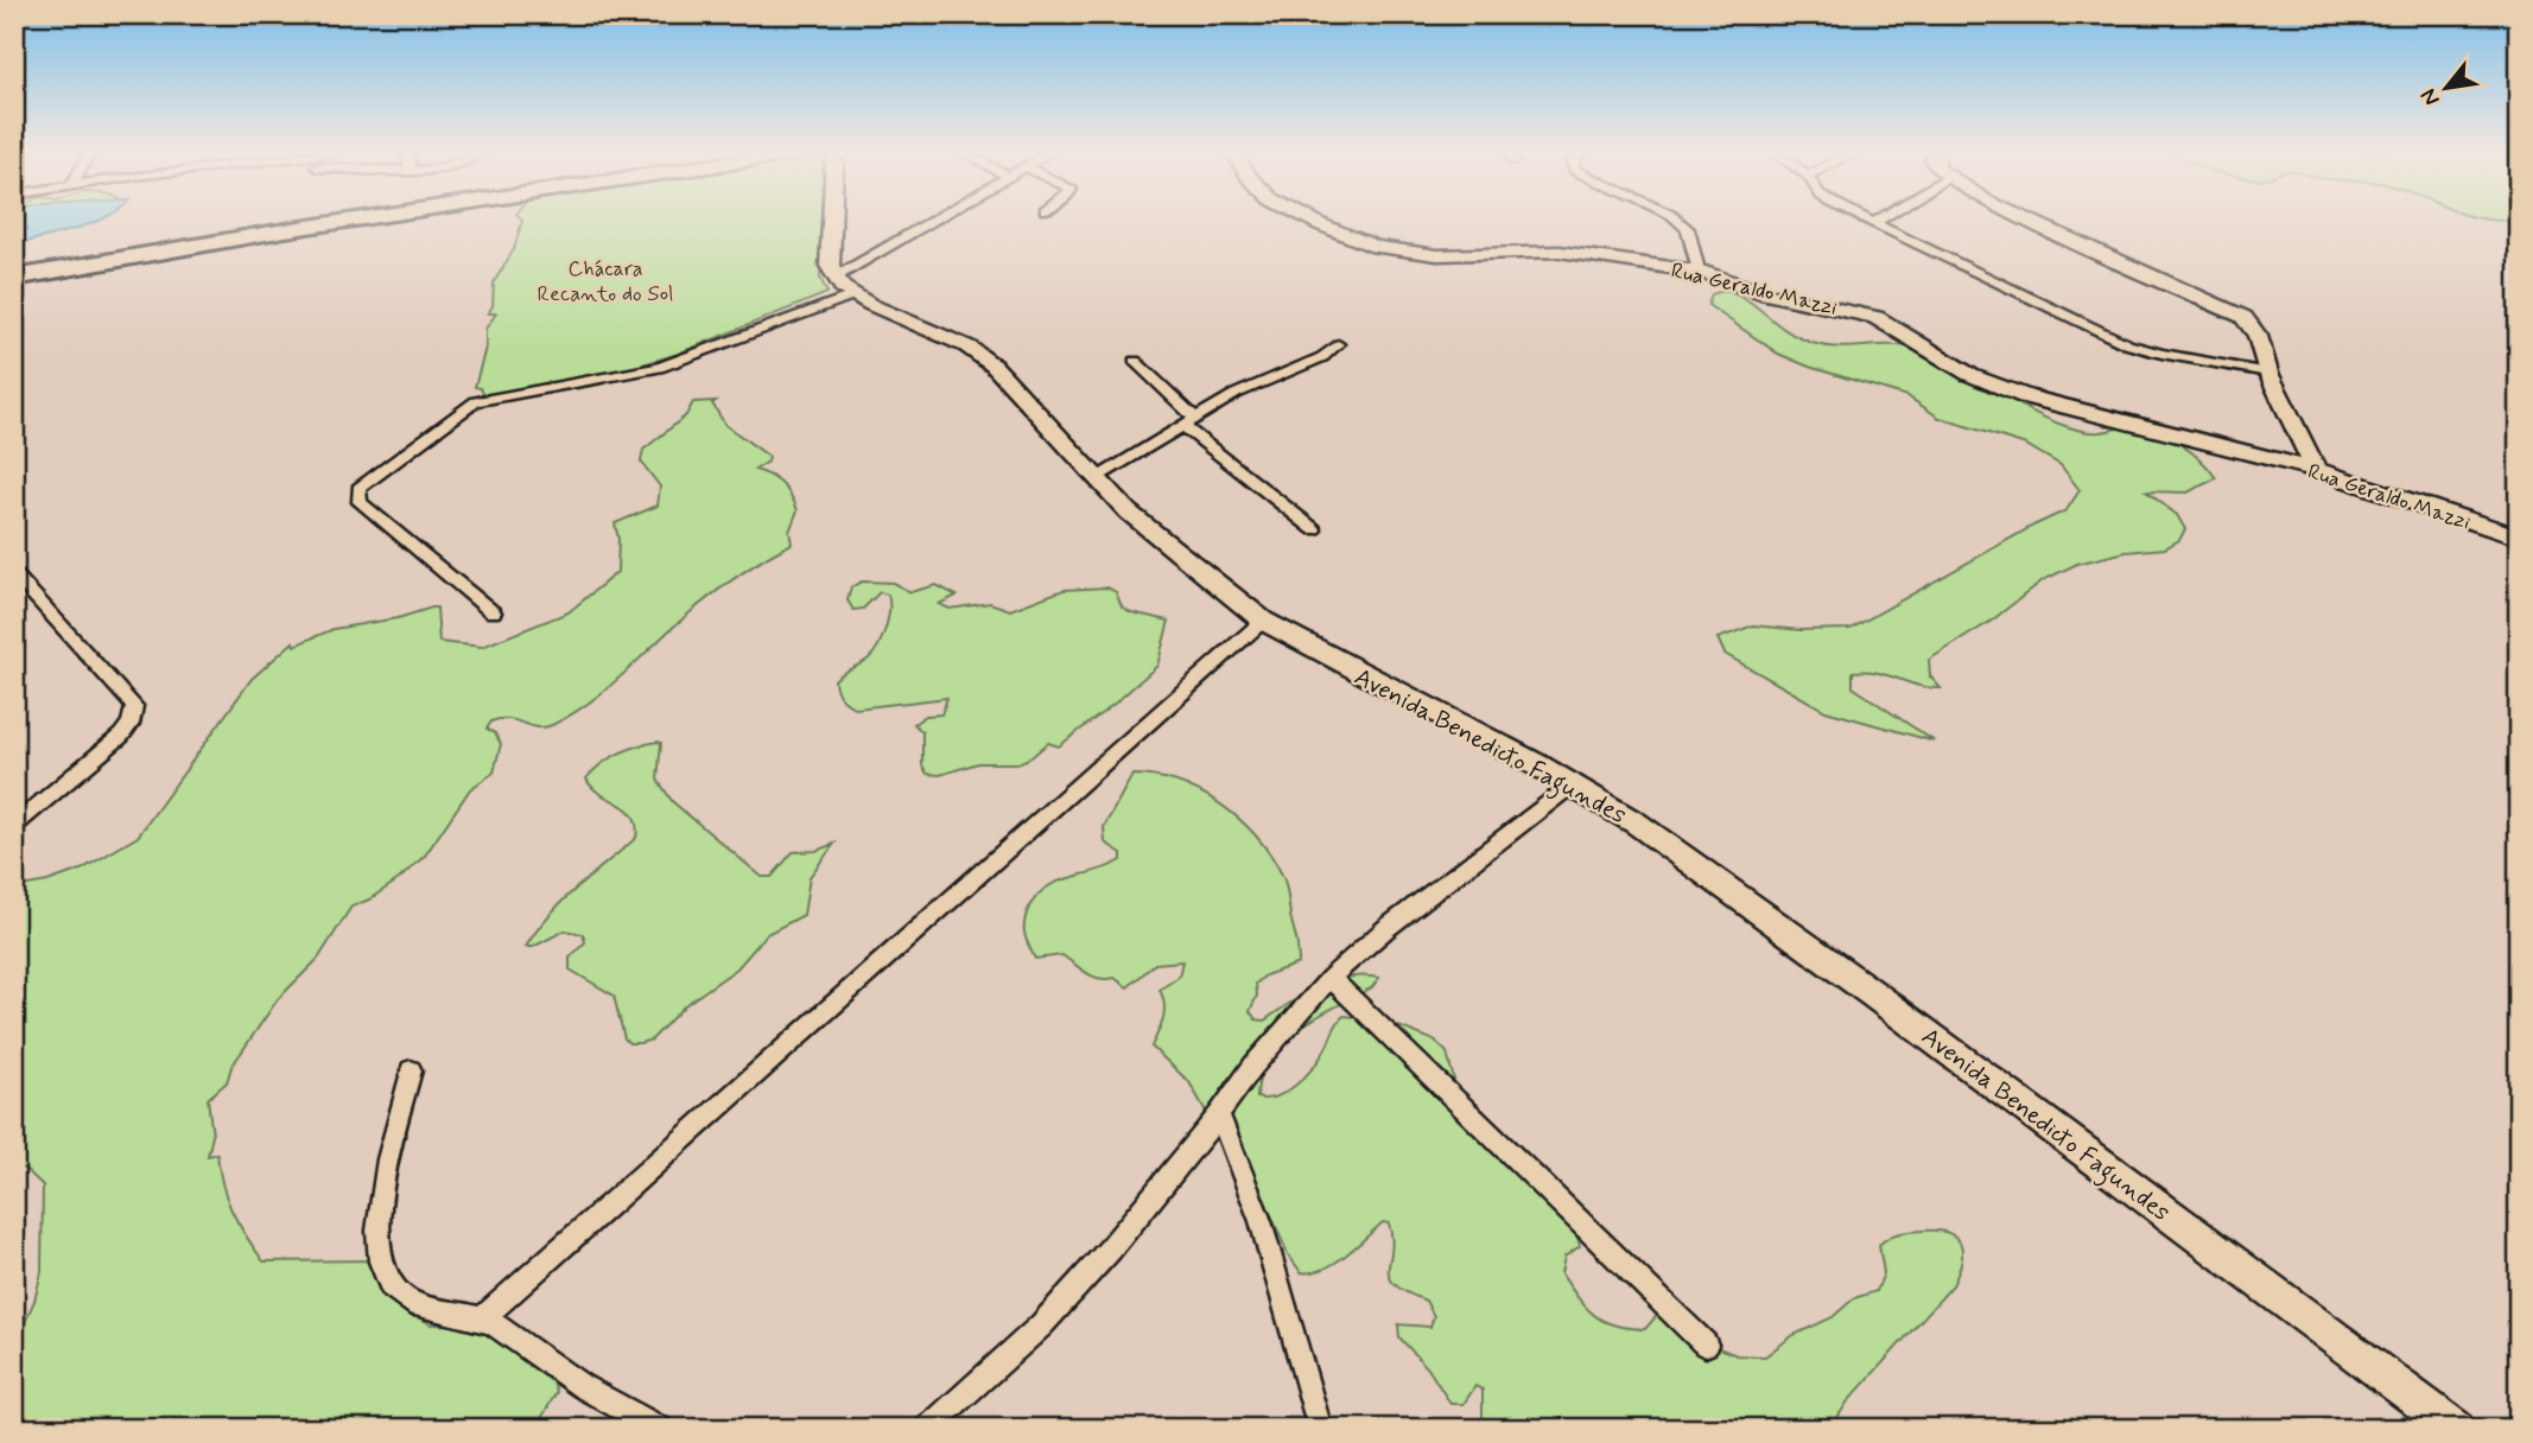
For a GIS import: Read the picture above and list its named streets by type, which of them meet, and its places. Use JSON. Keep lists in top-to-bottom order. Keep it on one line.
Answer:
{"streets":{"street":["Rua Geraldo Mazzi","Avenida Benedicto Fagundes"]},"parks":["Chácara Recanto do Sol"],"north":"bottom left"}
